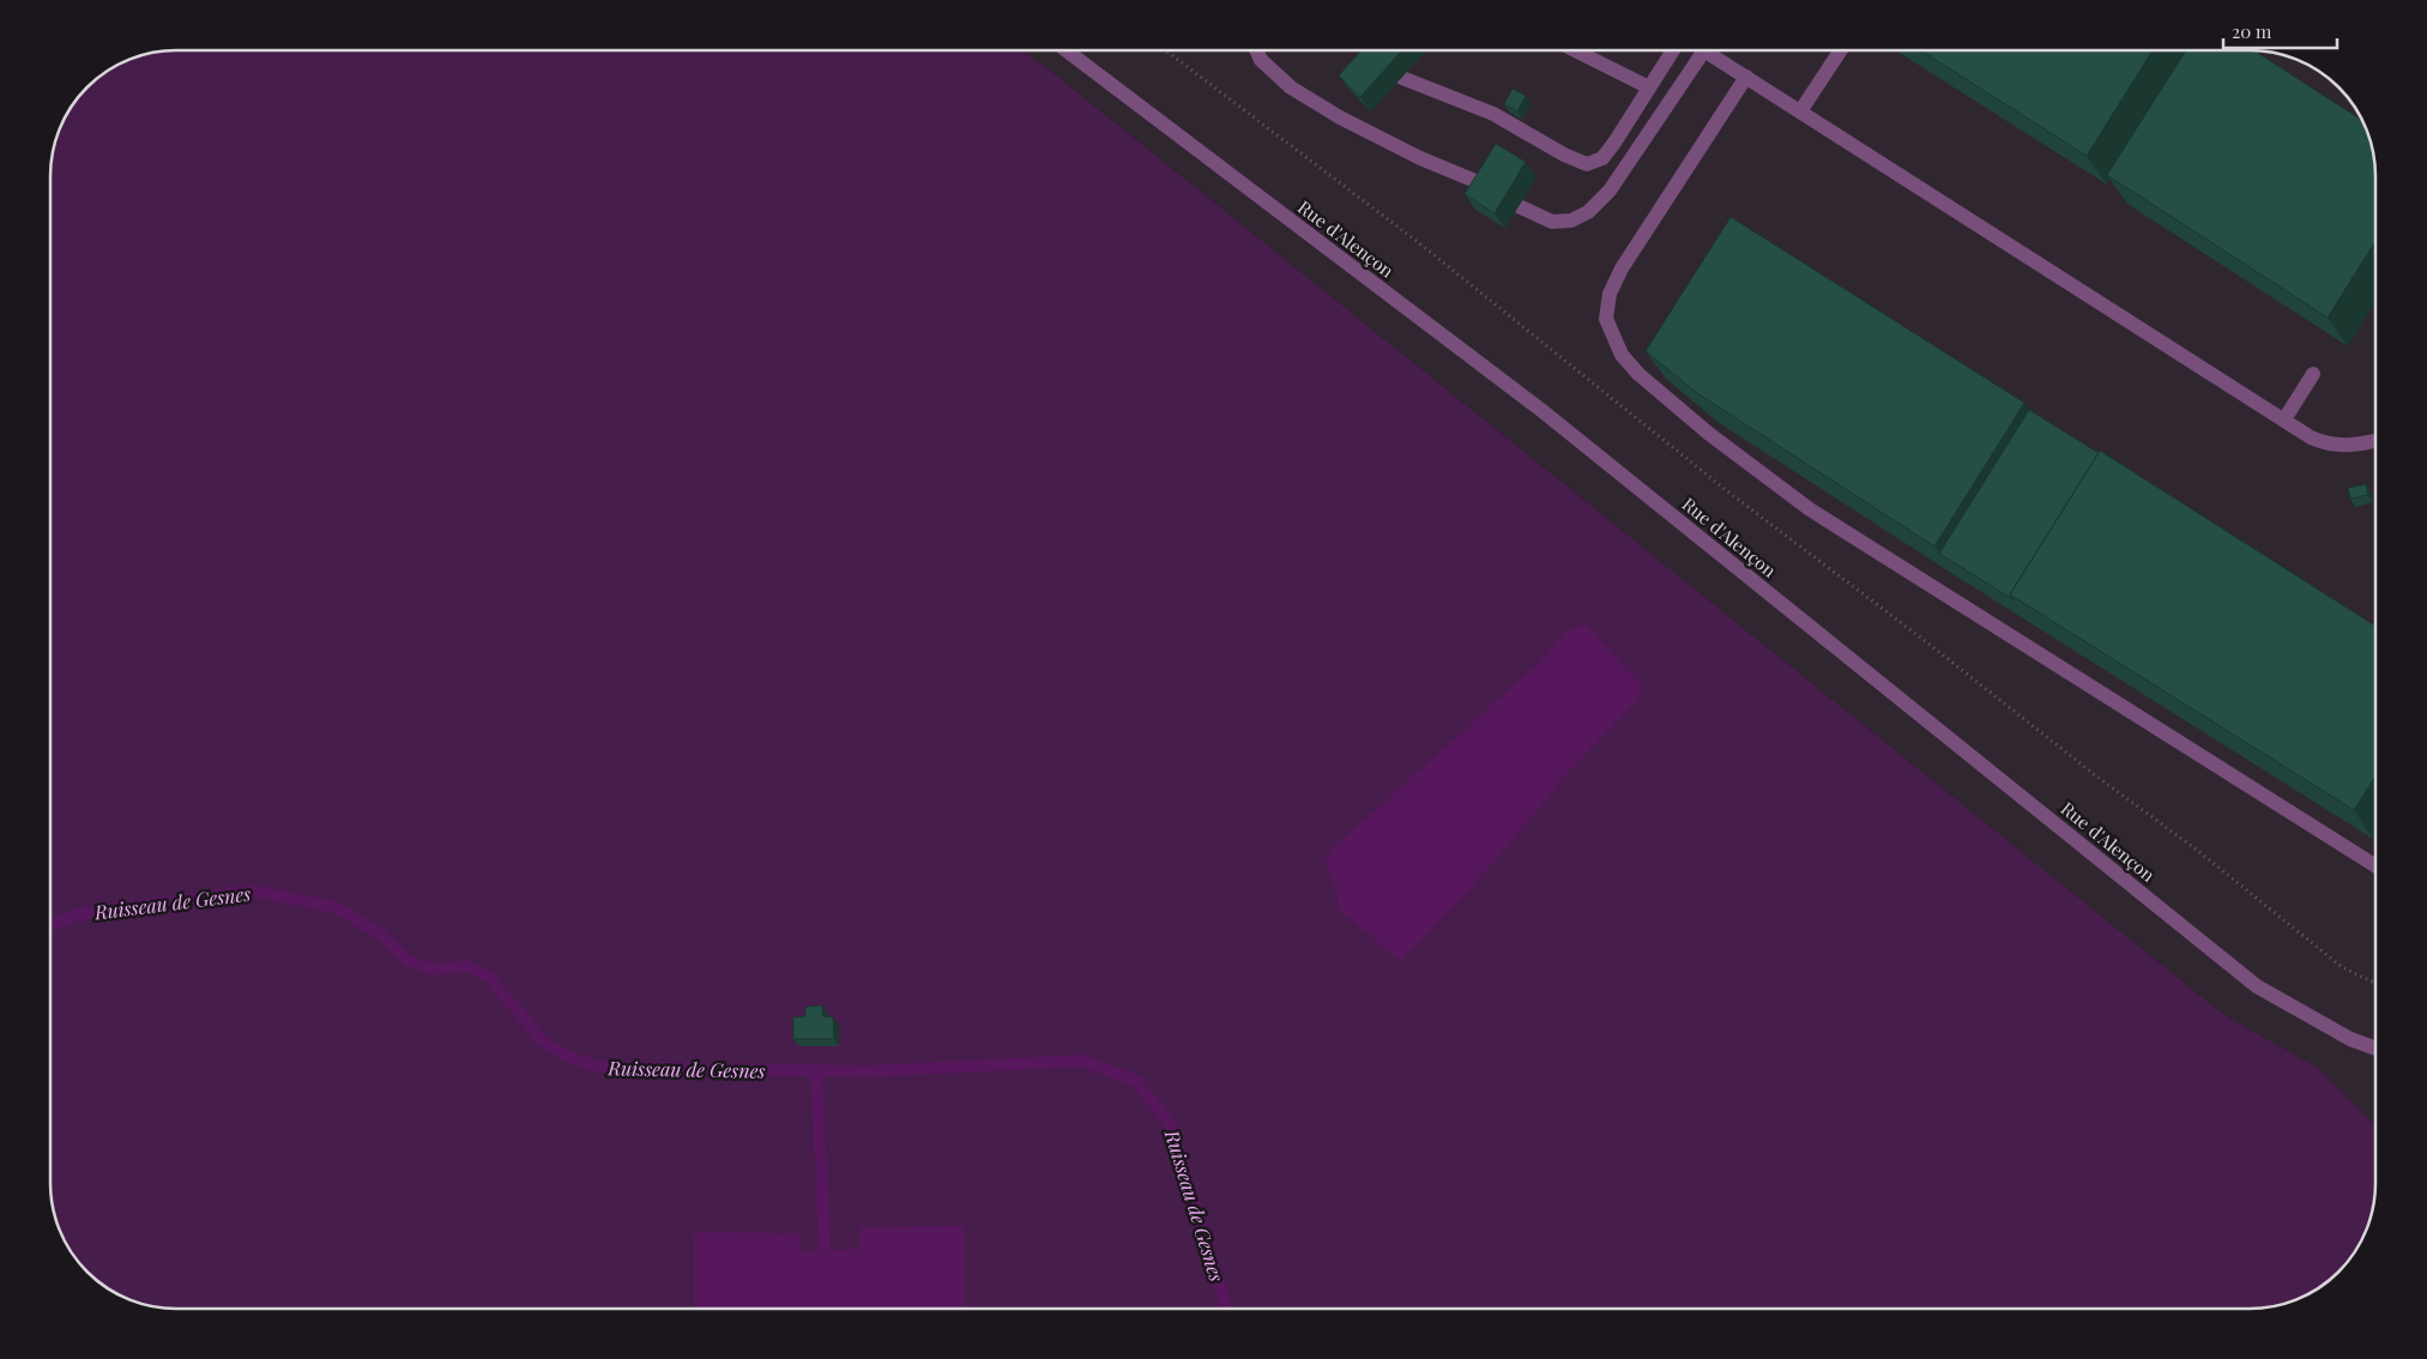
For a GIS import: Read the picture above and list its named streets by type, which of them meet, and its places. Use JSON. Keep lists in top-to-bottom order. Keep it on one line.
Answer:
{"streets":{"street":["Rue d'Alençon"]},"water":["Ruisseau de Gesnes"],"scale_bar":"20 m"}
